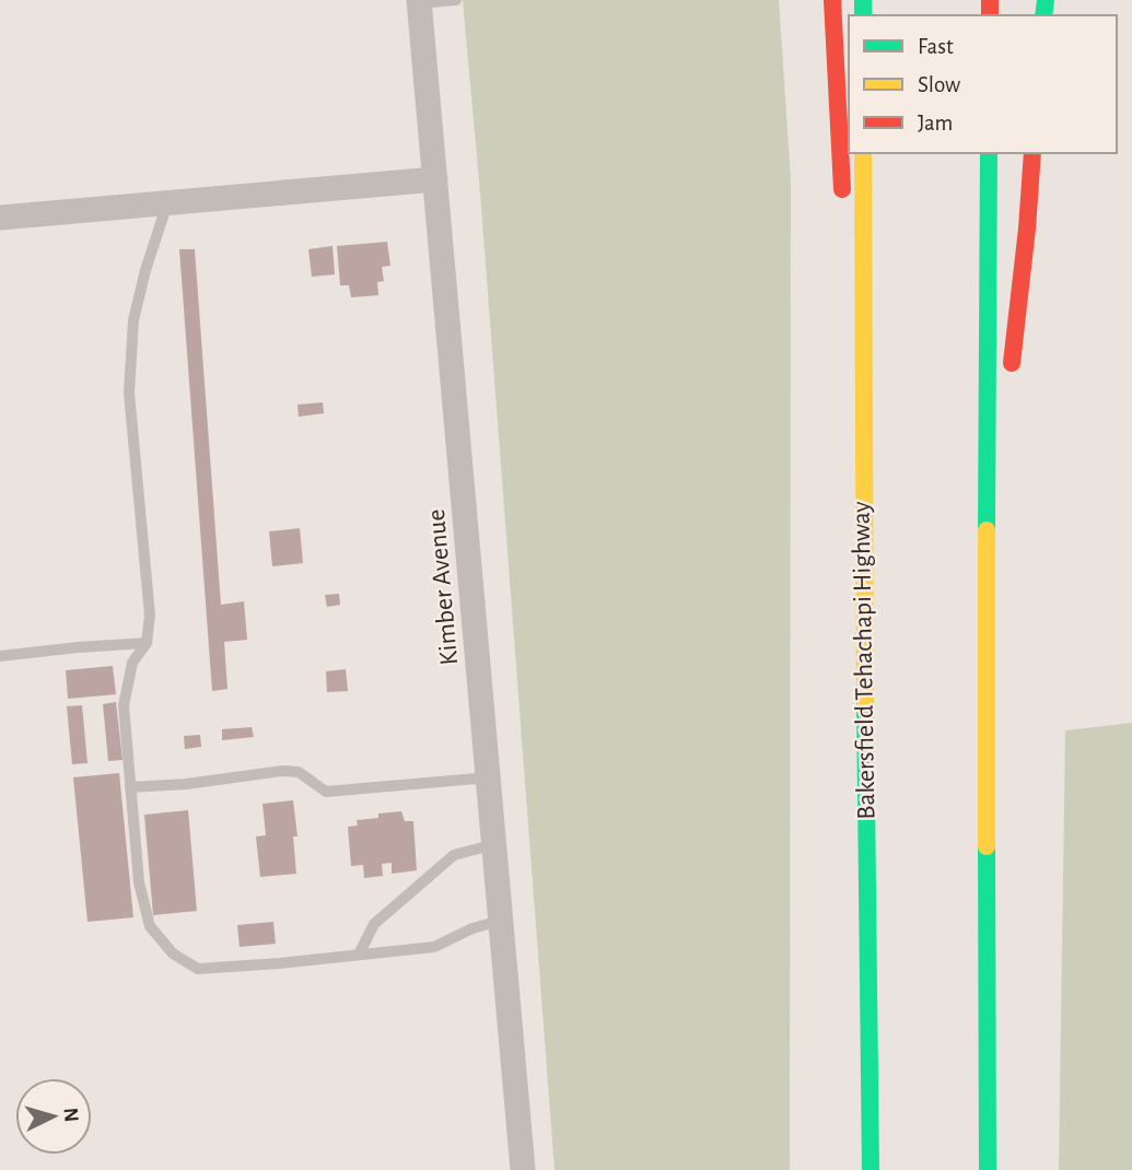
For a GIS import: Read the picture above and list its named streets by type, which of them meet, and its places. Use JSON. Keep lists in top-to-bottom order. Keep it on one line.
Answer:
{"streets":{"highway":["Bakersfield Tehachapi Highway"],"street":["Kimber Avenue"]},"legend":["Fast","Slow","Jam"],"north":"right"}
